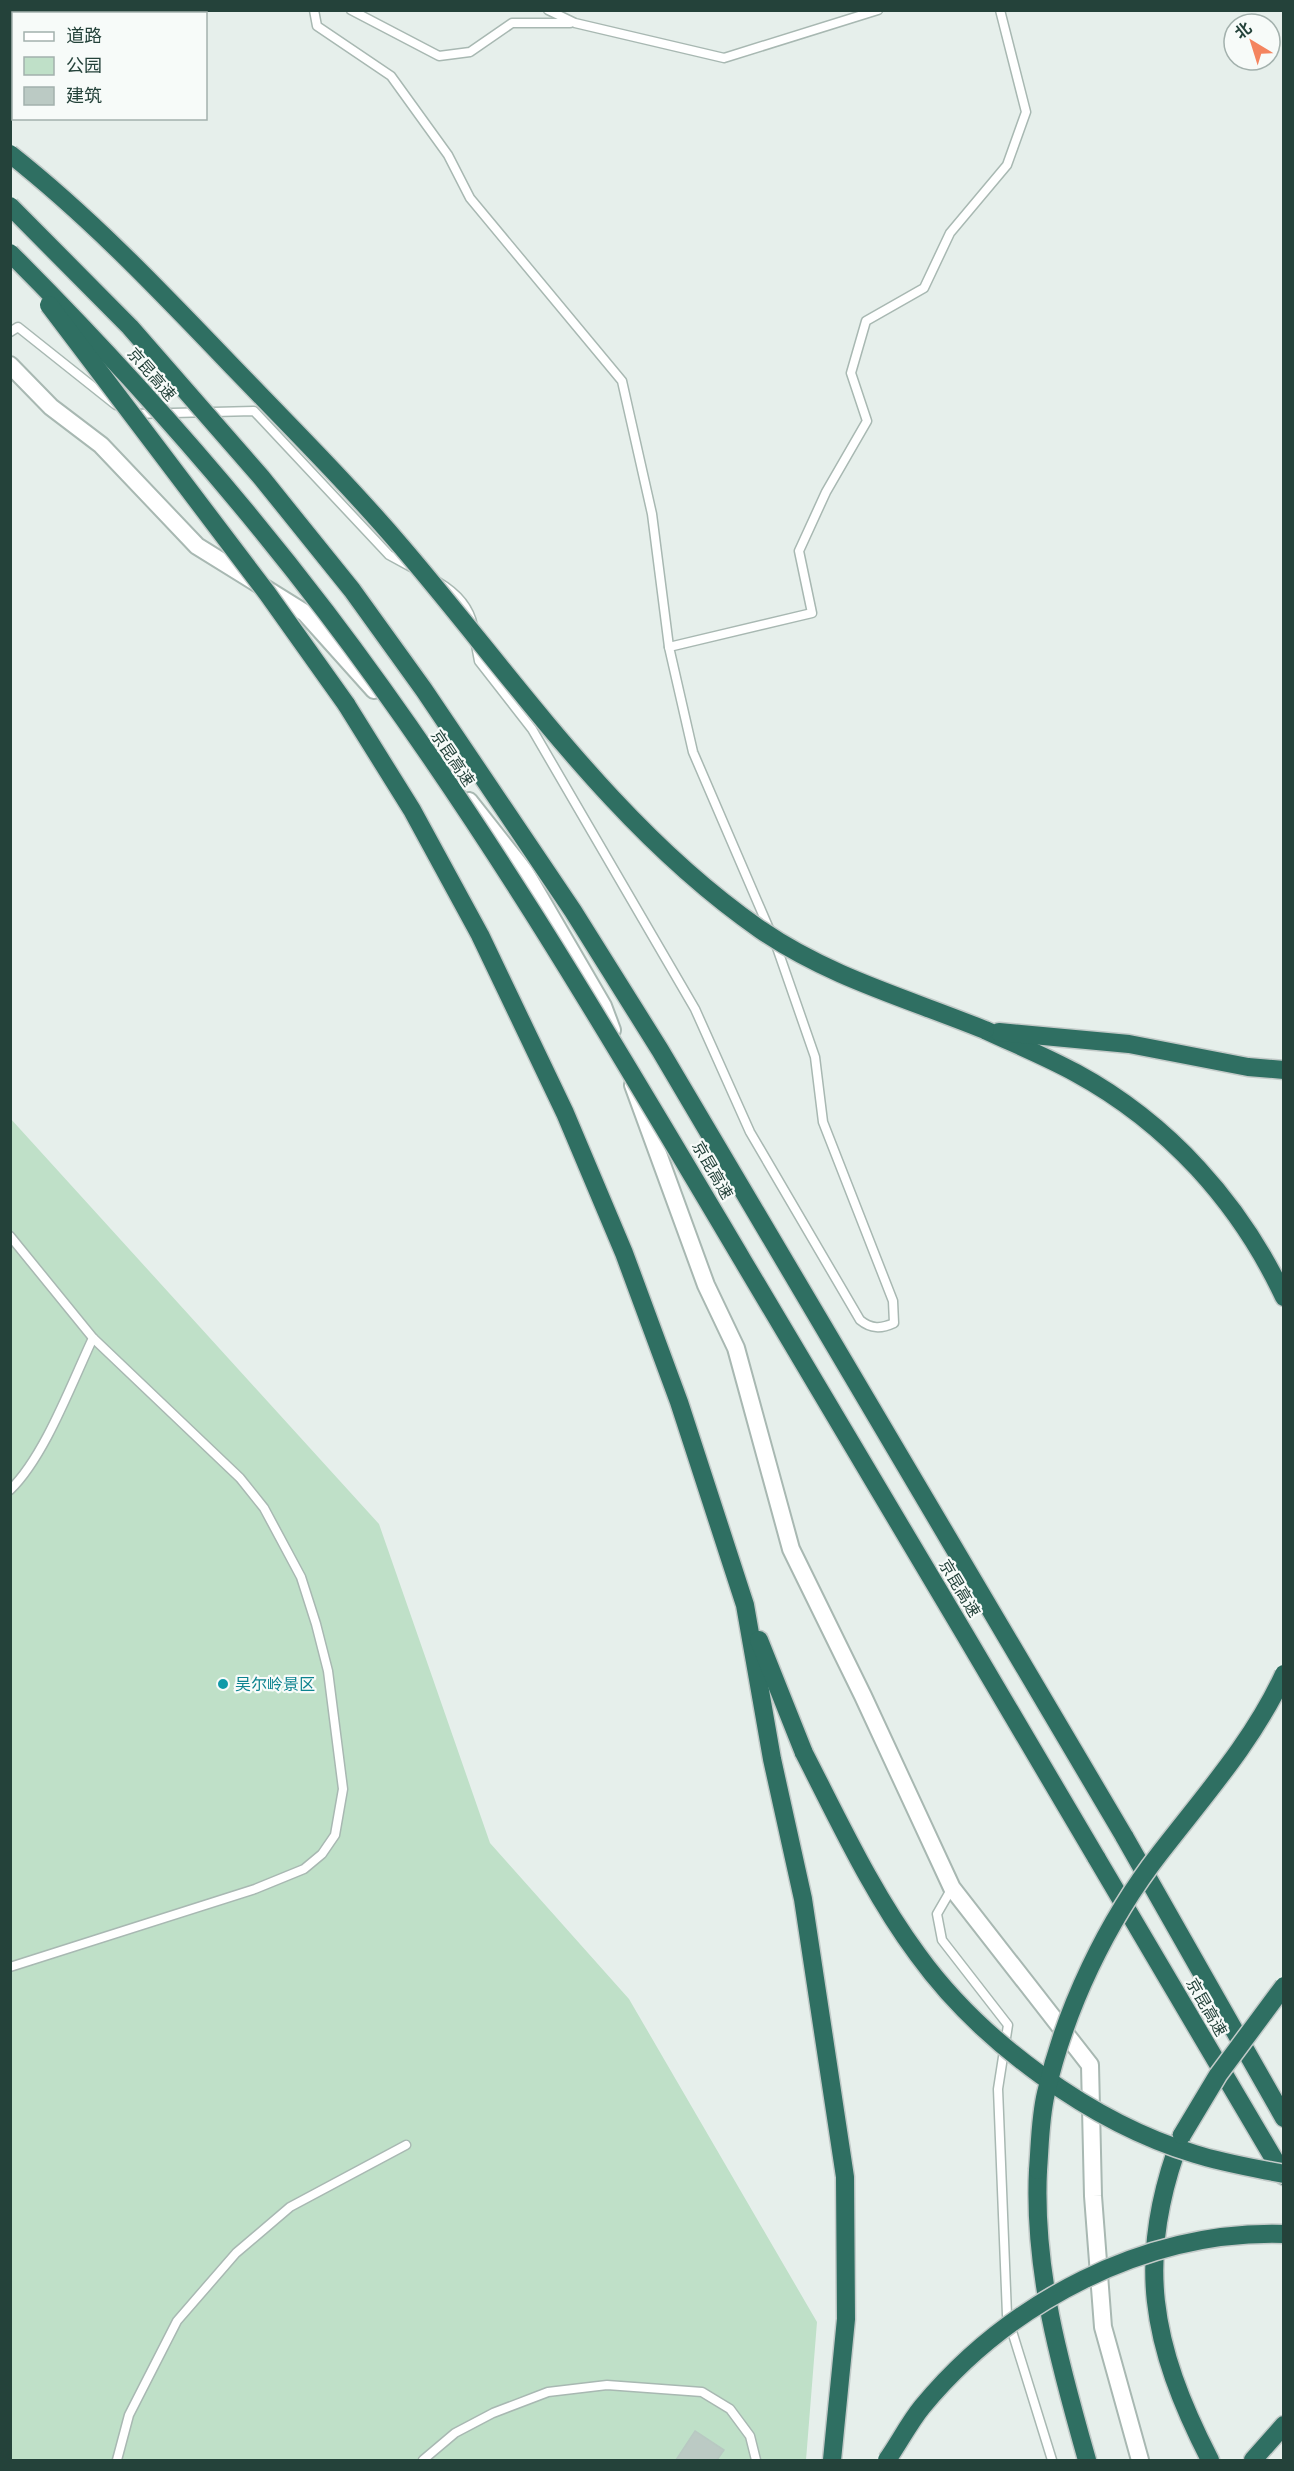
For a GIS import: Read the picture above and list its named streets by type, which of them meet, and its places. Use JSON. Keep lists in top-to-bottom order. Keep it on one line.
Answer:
{"streets":{"highway":["京昆高速"]},"places":["吴尔岭景区"],"legend":["道路","公园","建筑"],"north":"top left"}
